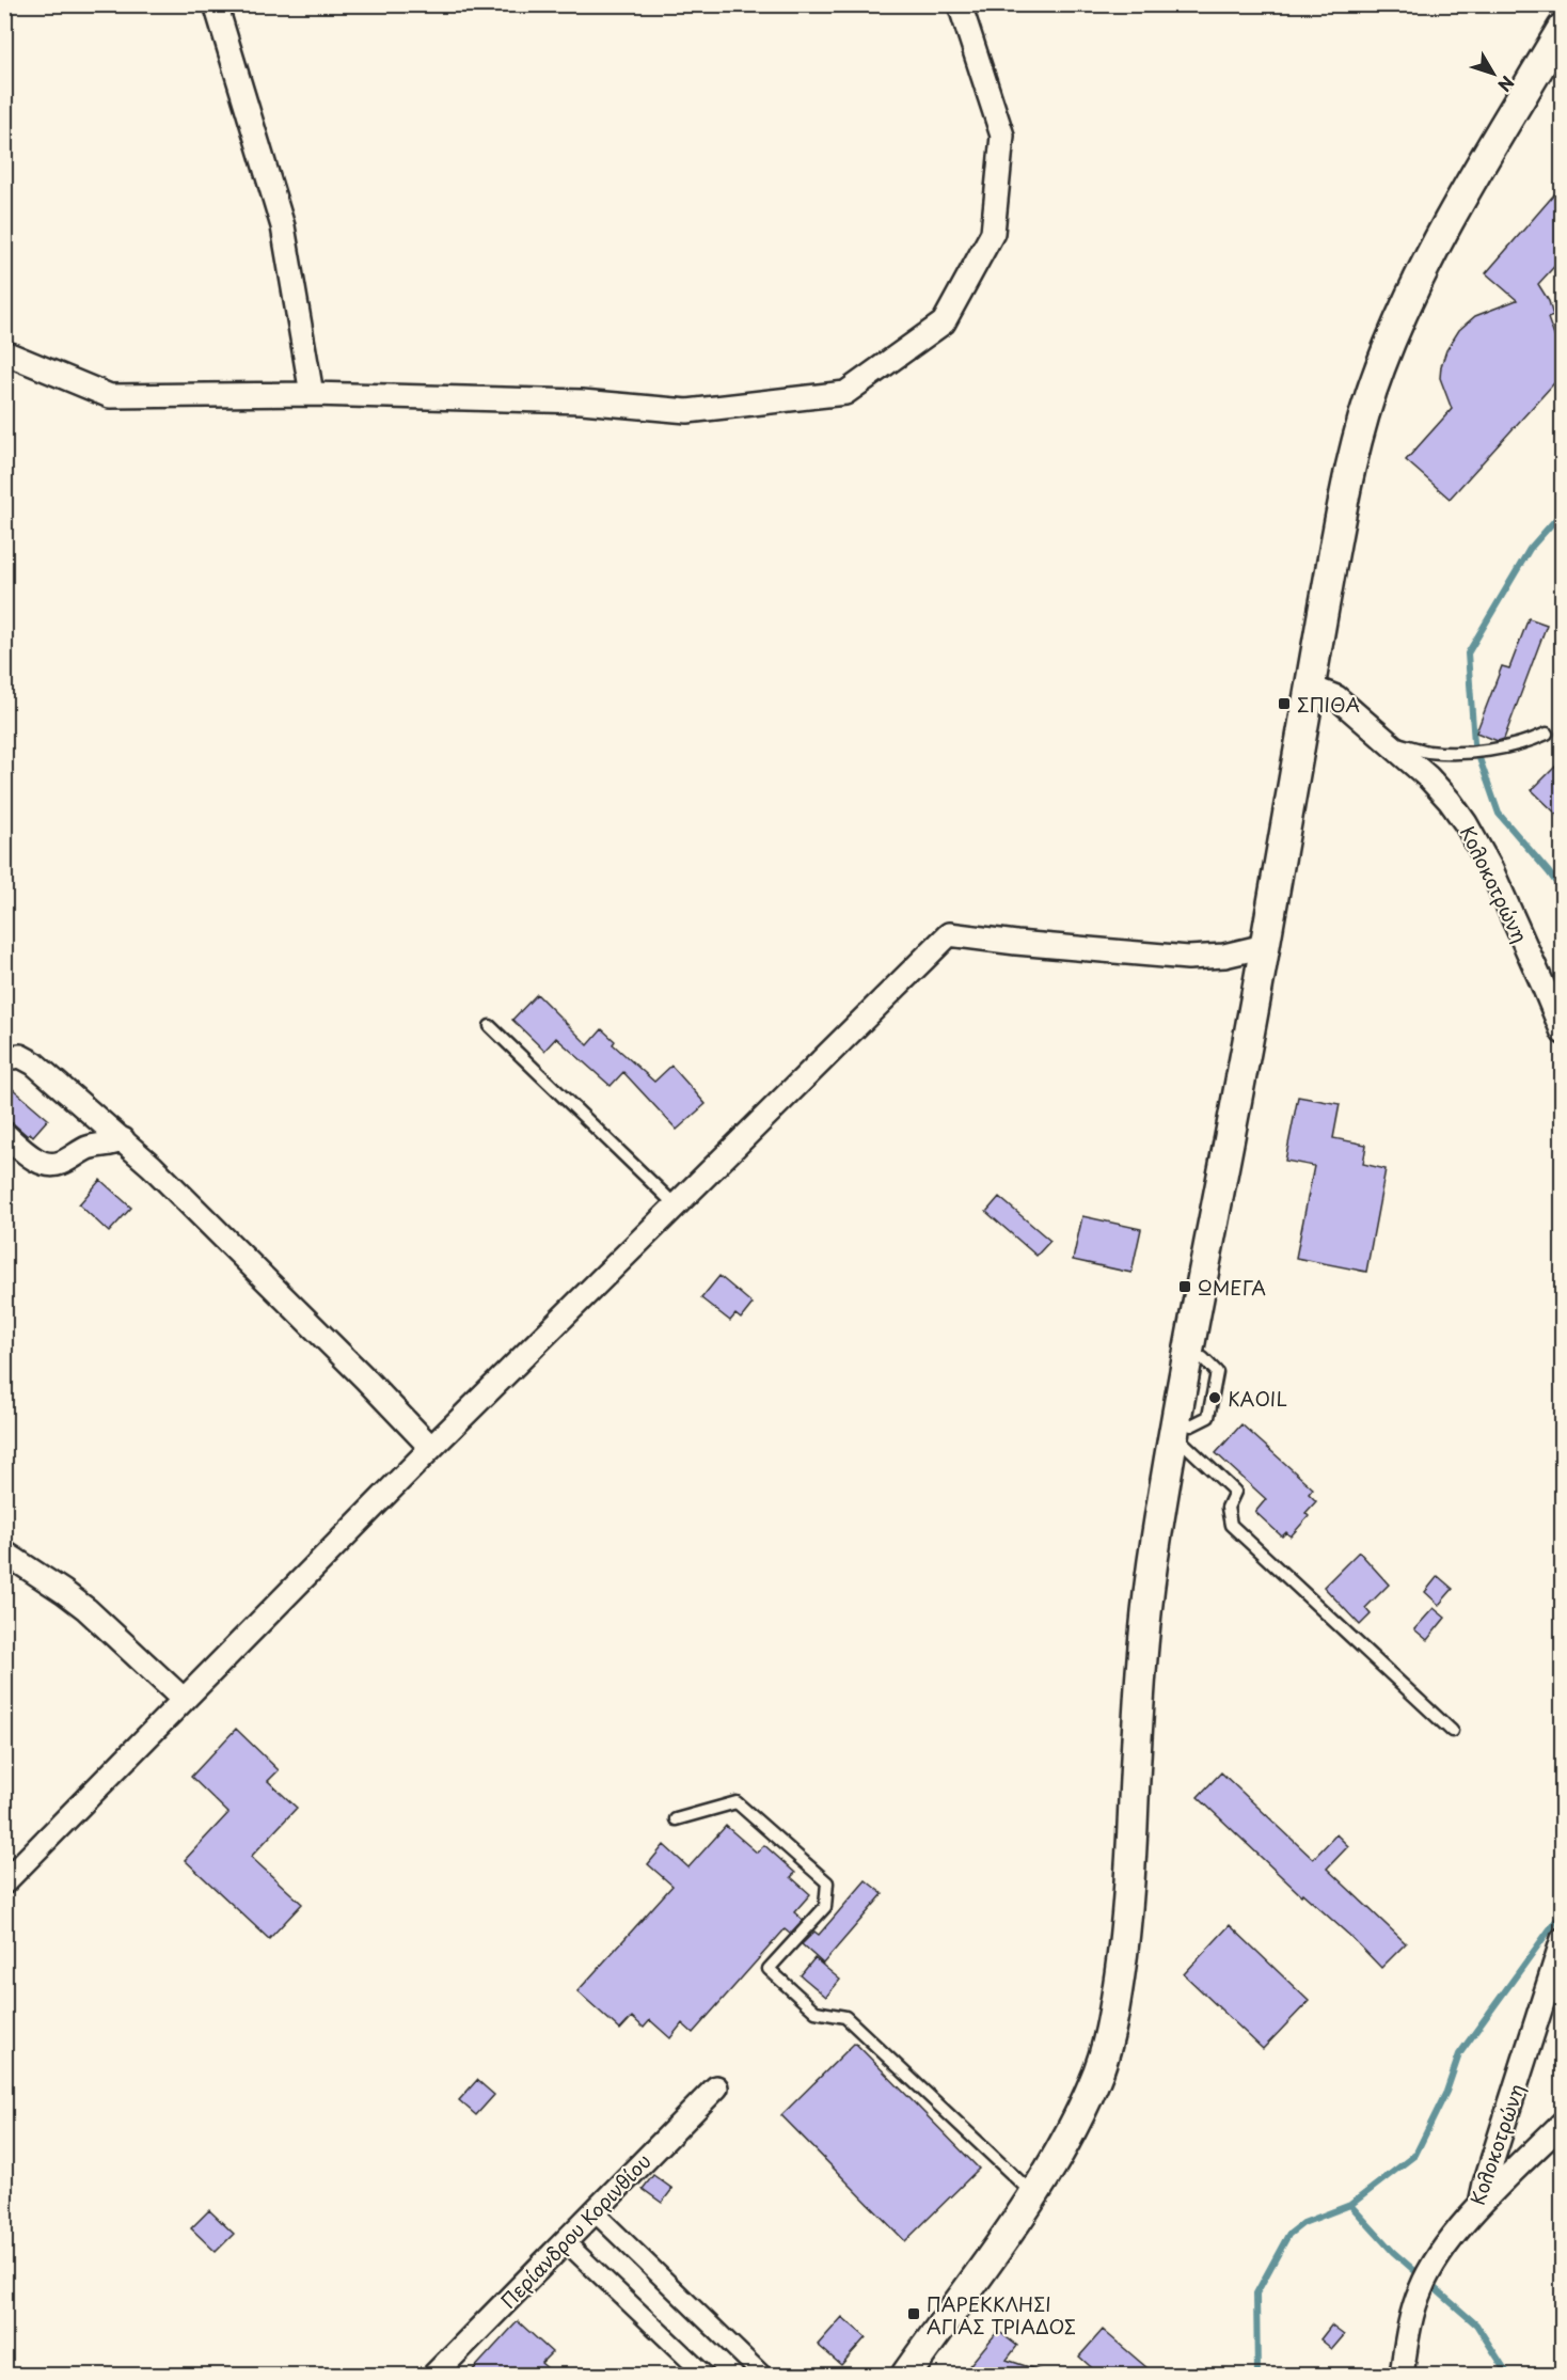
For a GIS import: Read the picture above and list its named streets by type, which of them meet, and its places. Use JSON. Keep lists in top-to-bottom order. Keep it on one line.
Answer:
{"streets":{"street":["Κολοκοτρώνη","Περίανδρου Κορινθίου"]},"places":{"transit":["ΣΠΙΘΑ","ΩΜΕΓΑ","ΠΑΡΕΚΚΛΗΣΙ ΑΓΙΑΣ ΤΡΙΑΔΟΣ"],"other":["KAOIL"]},"north":"bottom right"}
